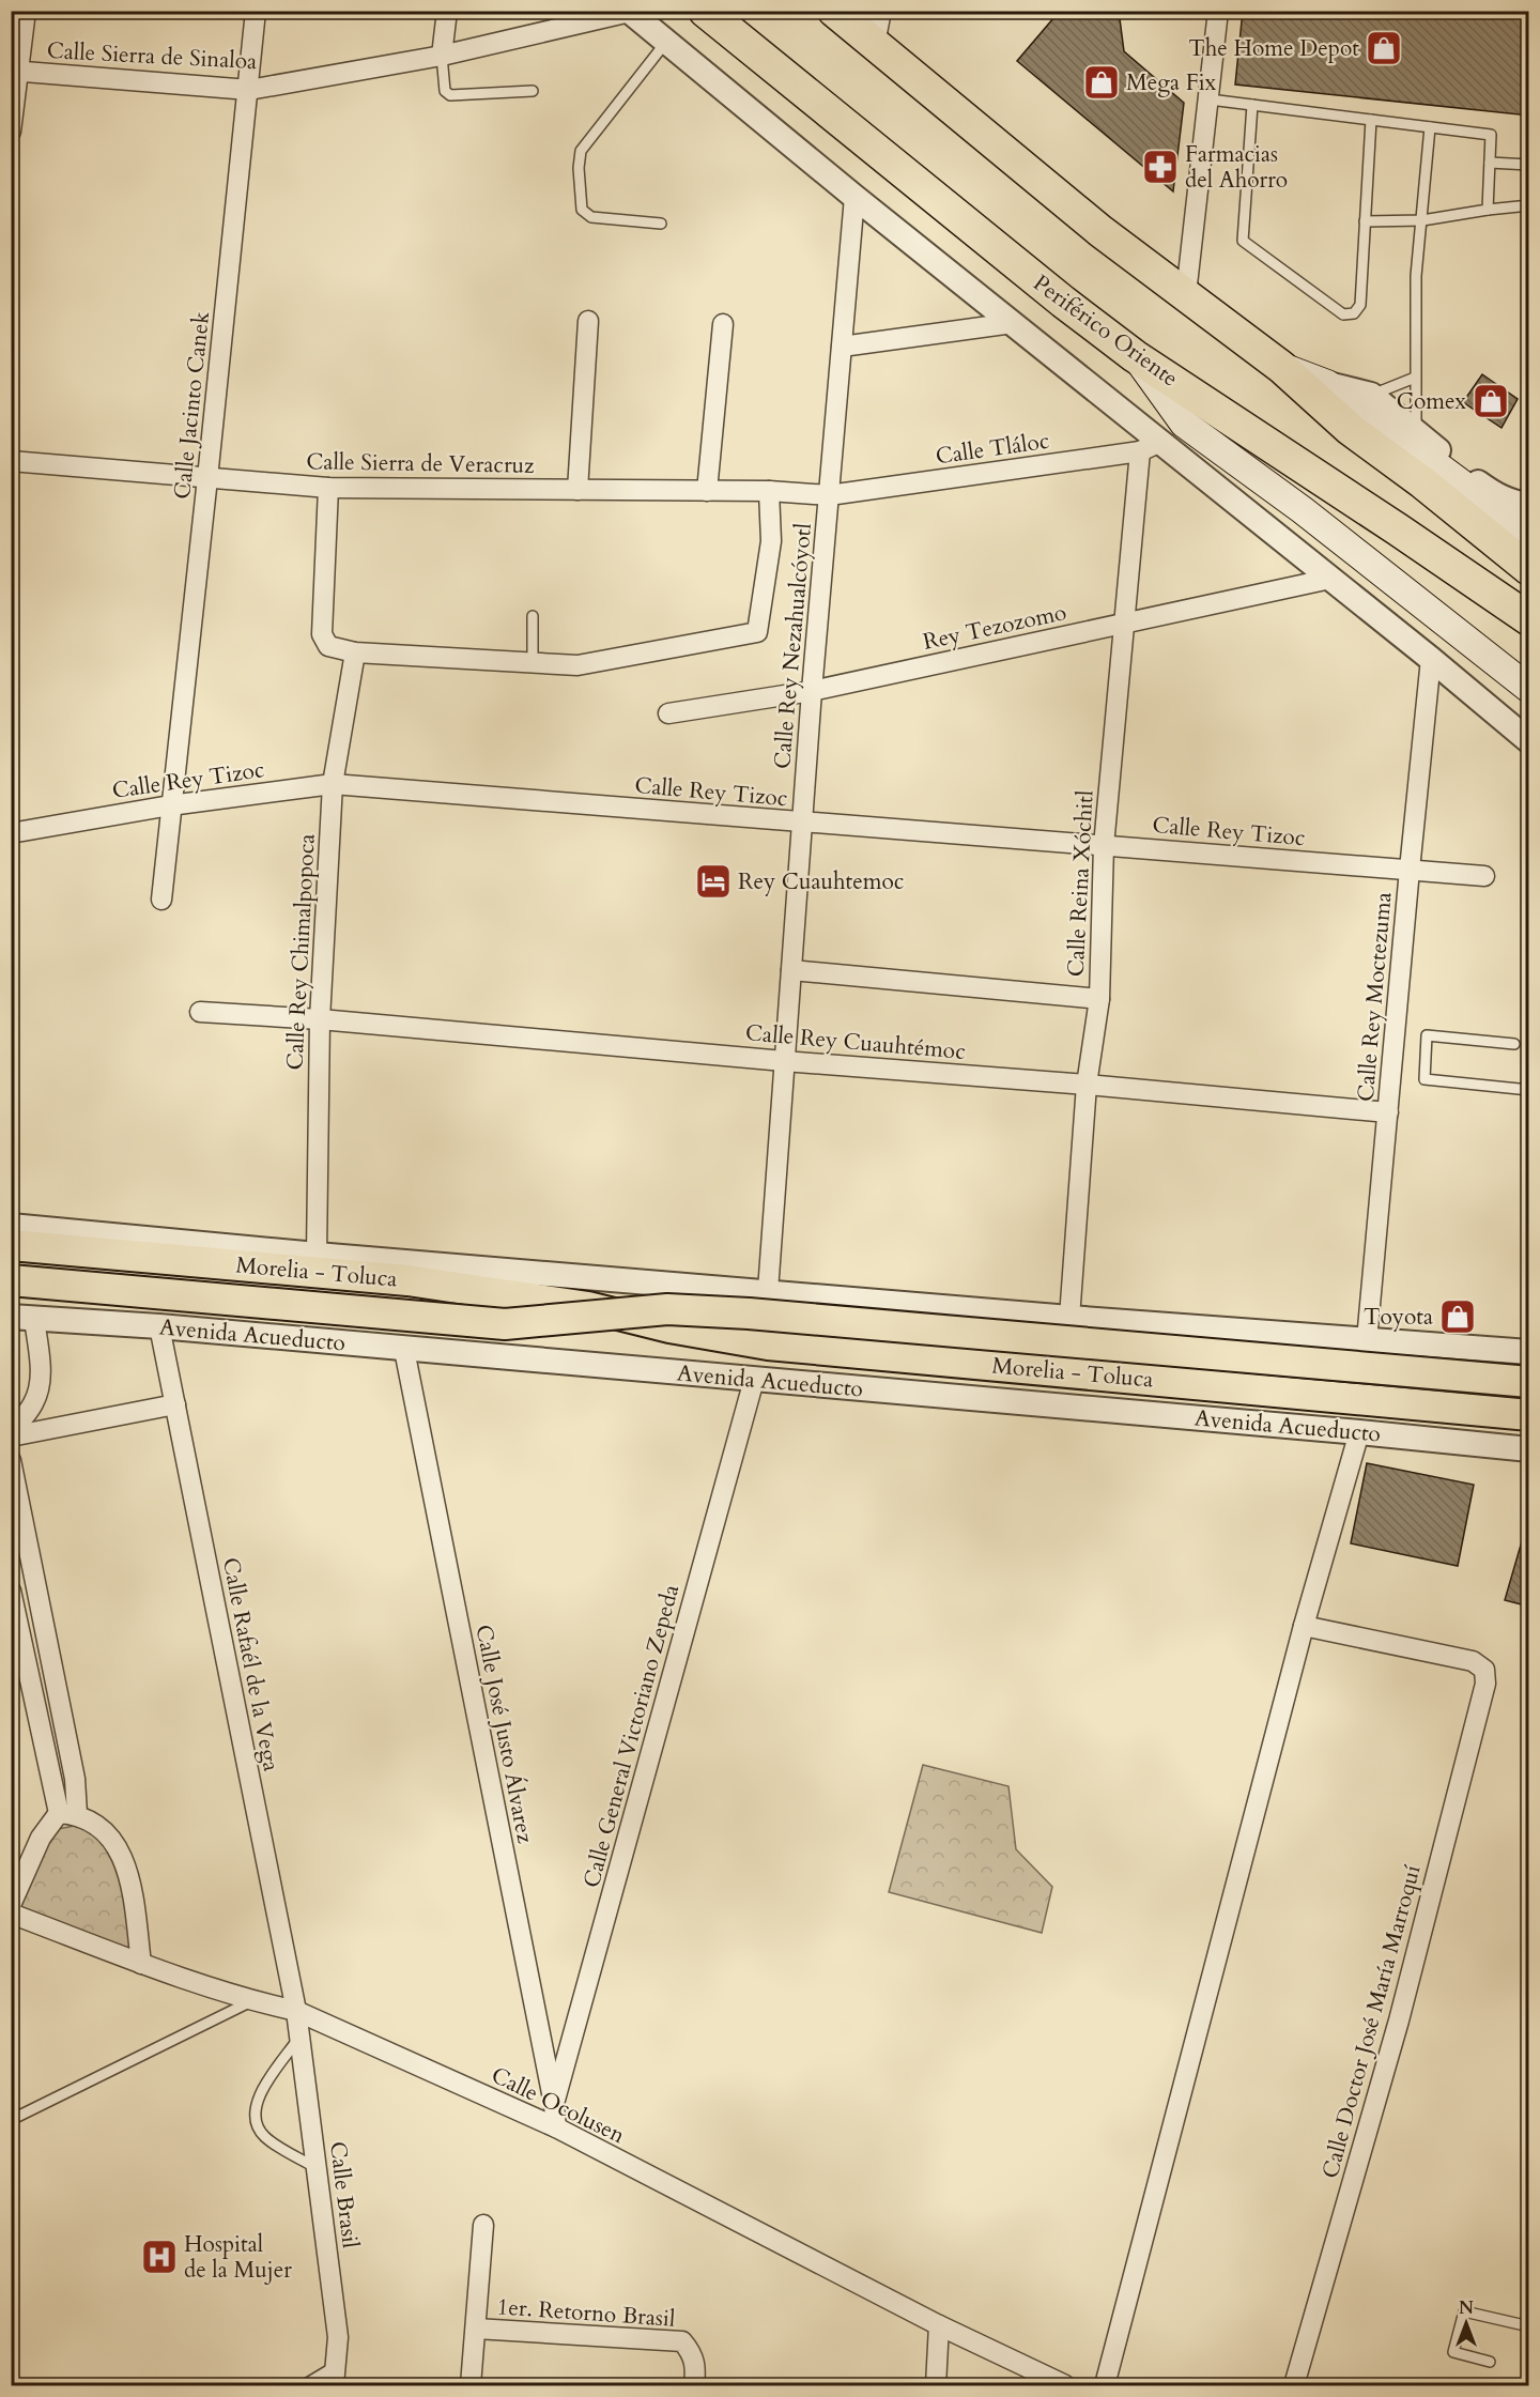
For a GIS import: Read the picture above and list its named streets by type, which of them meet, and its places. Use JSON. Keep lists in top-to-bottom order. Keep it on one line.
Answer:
{"streets":{"highway":["Periférico Oriente"],"main road":["Morelia - Toluca"],"street":["Calle Sierra de Sinaloa","Calle Jacinto Canek","Calle Tláloc","Calle Sierra de Veracruz","Rey Tezozomo","Calle Rey Nezahualcóyotl","Calle Rey Tizoc","Calle Reina Xóchitl","Calle Rey Chimalpopoca","Calle Rey Moctezuma","Calle Rey Cuauhtémoc","Avenida Acueducto","Calle Rafaél de la Vega","Calle José Justo Álvarez","Calle General Victoriano Zepeda","Calle Doctor José María Marroquí","Calle Ocolusen","Calle Brasil","1er. Retorno Brasil"]},"crossings":[["Calle Sierra de Sinaloa","Calle Jacinto Canek"],["Calle Jacinto Canek","Calle Sierra de Veracruz"],["Calle Jacinto Canek","Calle Rey Tizoc"],["Calle Tláloc","Calle Sierra de Veracruz"],["Calle Tláloc","Calle Rey Nezahualcóyotl"],["Calle Tláloc","Calle Reina Xóchitl"],["Calle Sierra de Veracruz","Calle Rey Nezahualcóyotl"],["Rey Tezozomo","Calle Rey Nezahualcóyotl"],["Rey Tezozomo","Calle Reina Xóchitl"],["Calle Rey Nezahualcóyotl","Calle Rey Tizoc"],["Calle Rey Nezahualcóyotl","Calle Rey Cuauhtémoc"],["Calle Rey Tizoc","Calle Reina Xóchitl"],["Calle Rey Tizoc","Calle Rey Chimalpopoca"],["Calle Rey Tizoc","Calle Rey Moctezuma"],["Calle Reina Xóchitl","Calle Rey Cuauhtémoc"],["Calle Rey Chimalpopoca","Calle Rey Cuauhtémoc"],["Calle Rey Moctezuma","Calle Rey Cuauhtémoc"],["Avenida Acueducto","Calle Rafaél de la Vega"],["Avenida Acueducto","Calle José Justo Álvarez"],["Avenida Acueducto","Calle General Victoriano Zepeda"],["Calle Rafaél de la Vega","Calle Ocolusen"],["Calle Rafaél de la Vega","Calle Brasil"],["Calle José Justo Álvarez","Calle General Victoriano Zepeda"],["Calle José Justo Álvarez","Calle Ocolusen"],["Calle Ocolusen","Calle Brasil"]],"places":{"shop":["The Home Depot","Mega Fix","Comex","Toyota"],"pharmacy":["Farmacias del Ahorro"],"hotel":["Rey Cuauhtemoc"],"hospital":["Hospital de la Mujer"]},"north":"top"}
